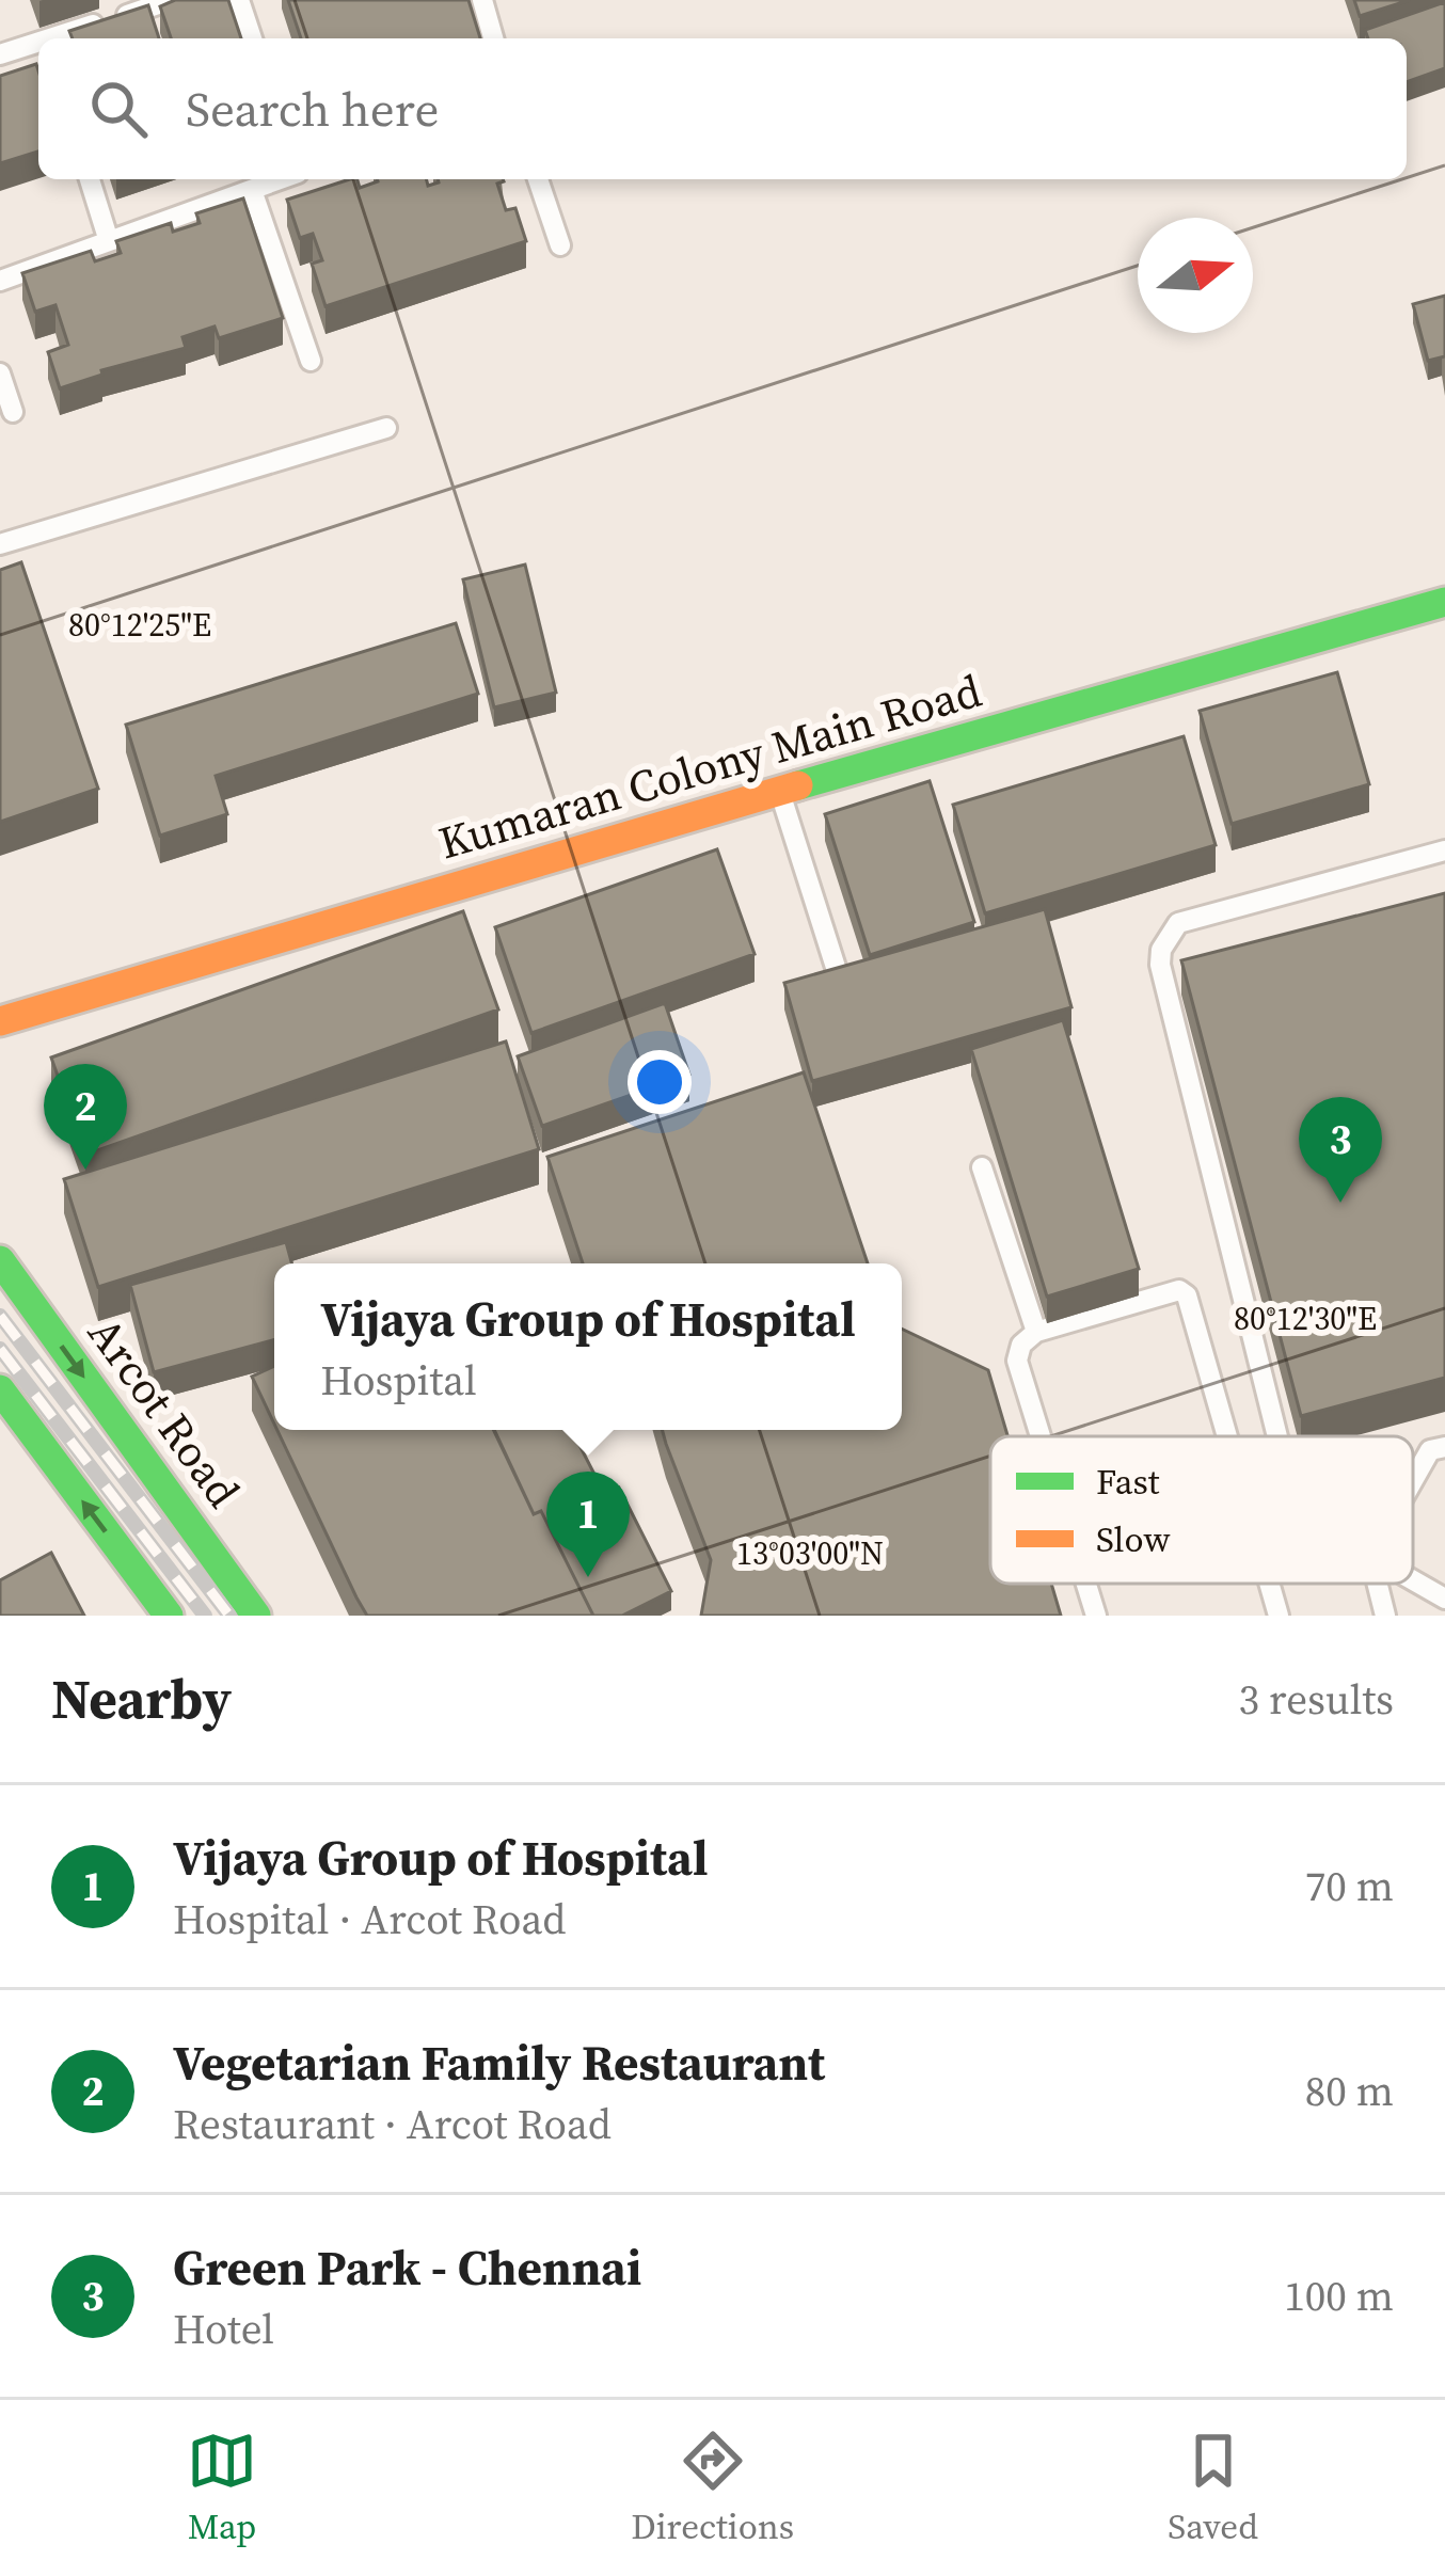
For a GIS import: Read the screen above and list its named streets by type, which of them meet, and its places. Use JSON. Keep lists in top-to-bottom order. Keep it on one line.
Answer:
{"streets":{"street":["Kumaran Colony Main Road","Arcot Road"]},"legend":["Fast","Slow"],"north":"right","page":{"search":"Search here","pins":["2","3","1"],"popup":["Vijaya Group of Hospital","Hospital"],"heading":["Nearby","3 results"],"list":[{"mark":"1","name":"Vijaya Group of Hospital","note":"Hospital · Arcot Road","value":"70 m"},{"mark":"2","name":"Vegetarian Family Restaurant","note":"Restaurant · Arcot Road","value":"80 m"},{"mark":"3","name":"Green Park - Chennai","note":"Hotel","value":"100 m"}],"nav":["Map","Directions","Saved"]},"coordinates":["80°12'25\"E","80°12'30\"E","13°03'00\"N"]}
